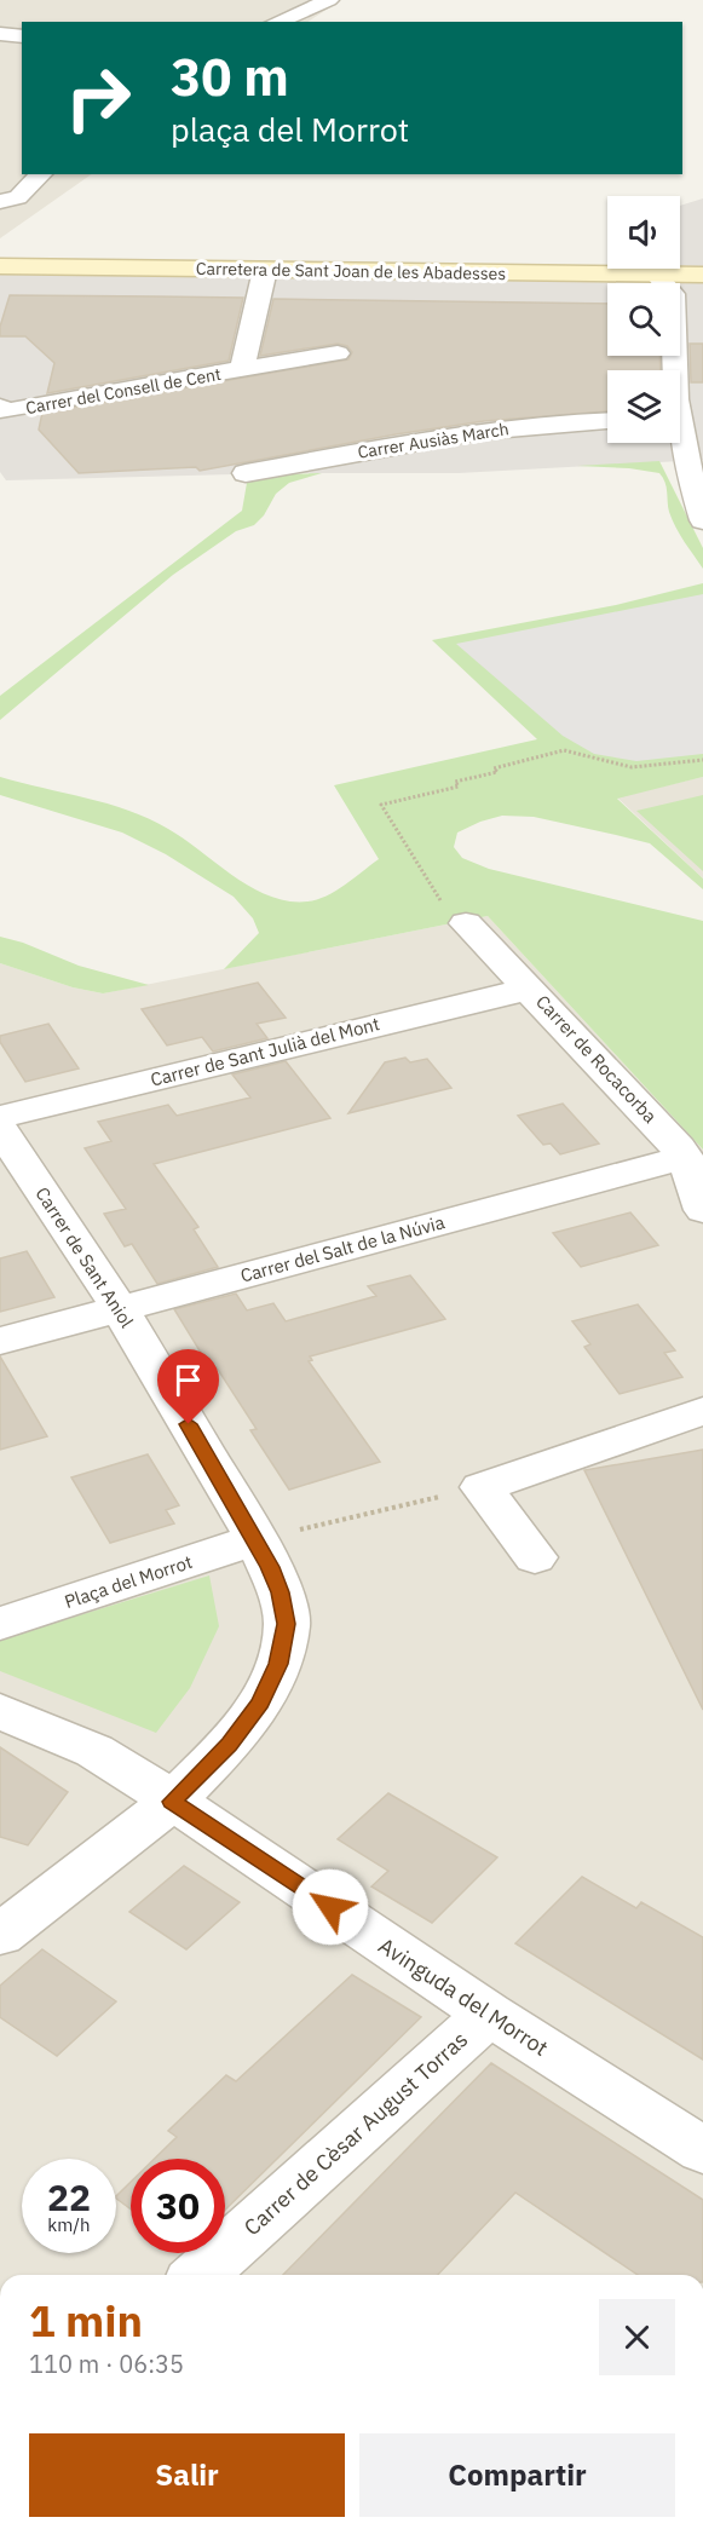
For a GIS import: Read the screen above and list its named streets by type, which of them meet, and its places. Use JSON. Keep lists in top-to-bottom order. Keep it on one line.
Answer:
{"streets":{"main road":["Carretera de Sant Joan de les Abadesses"],"street":["Carrer del Consell de Cent","Carrer Ausiàs March","Carrer de Sant Julià del Mont","Carrer de Rocacorba","Carrer del Salt de la Núvia","Carrer de Sant Aniol","Plaça del Morrot","Avinguda del Morrot","Carrer de Cèsar August Torras"]},"crossings":[["Carretera de Sant Joan de les Abadesses","Carrer del Consell de Cent"],["Carrer de Sant Julià del Mont","Carrer de Rocacorba"],["Carrer de Rocacorba","Carrer del Salt de la Núvia"],["Carrer del Salt de la Núvia","Carrer de Sant Aniol"],["Carrer de Sant Aniol","Plaça del Morrot"],["Avinguda del Morrot","Carrer de Cèsar August Torras"]],"page":{"turn":["30 m","plaça del Morrot"],"speed":"22 km/h","limit":"30","heading":["1 min","110 m · 06:35"],"buttons":["Salir","Compartir"]}}
